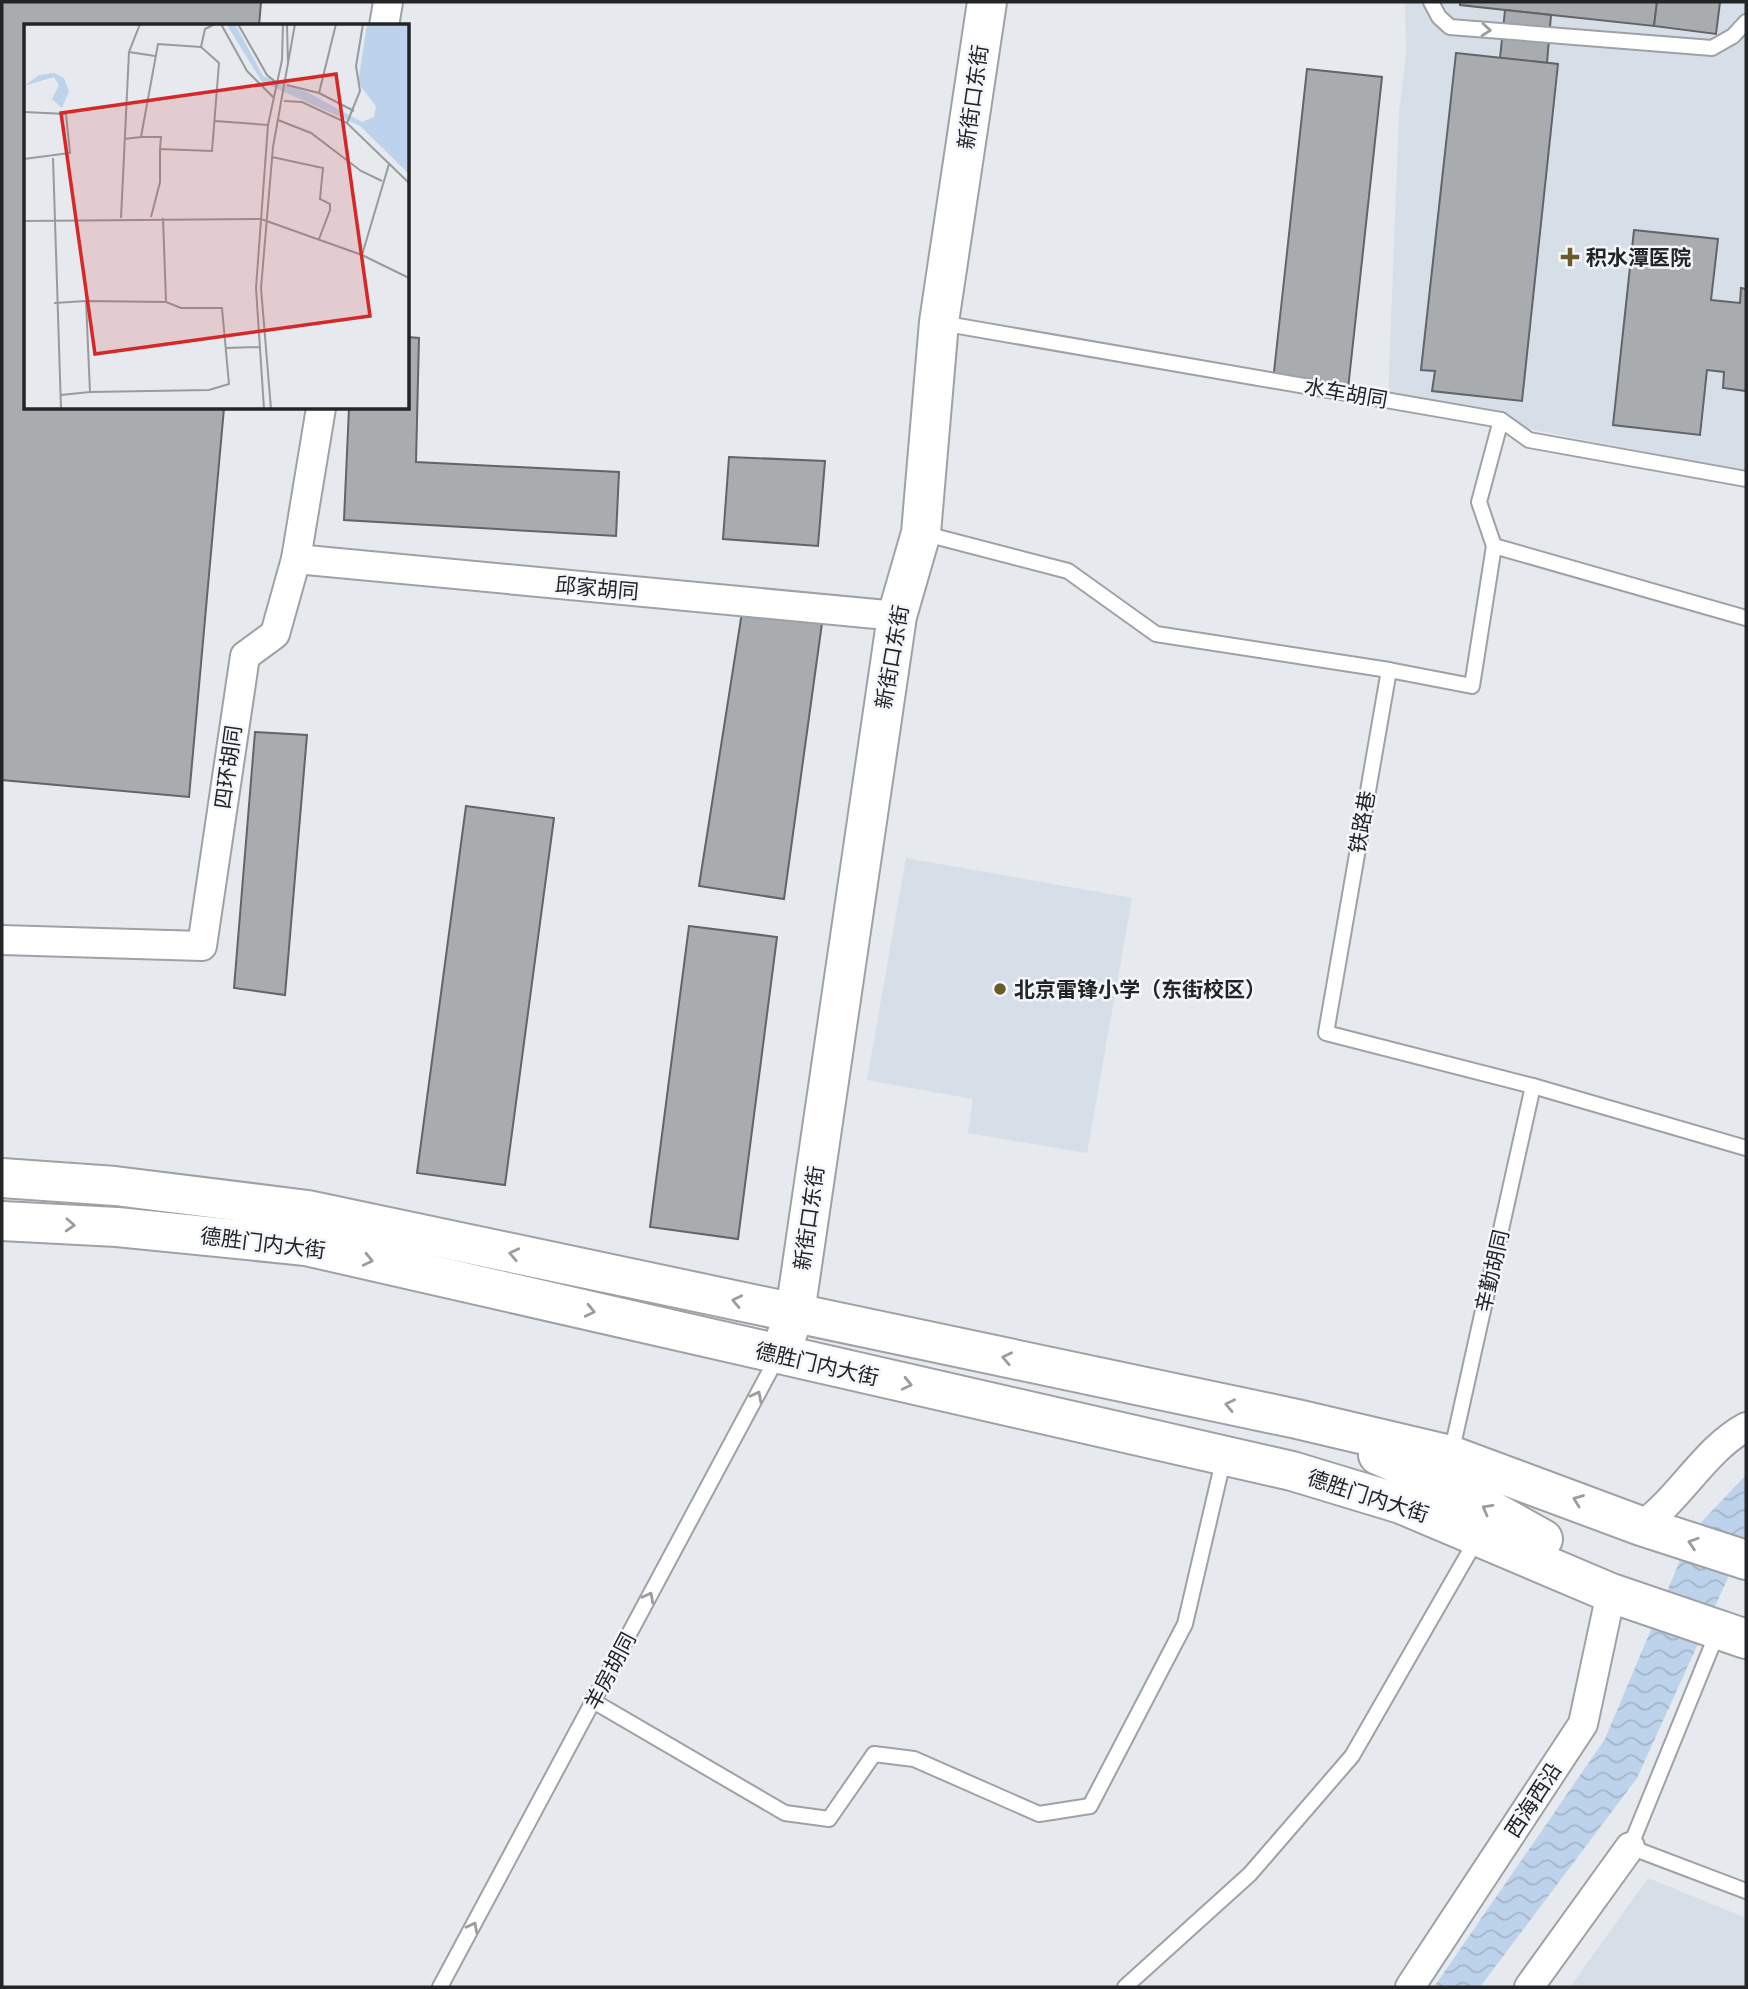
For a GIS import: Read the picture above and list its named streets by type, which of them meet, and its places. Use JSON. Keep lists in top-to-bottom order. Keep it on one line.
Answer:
{"streets":{"main road":["新街口东街","德胜门内大街"],"street":["邱家胡同","四环胡同","西海西沿"],"lane":["水车胡同","铁路巷","辛勤胡同","羊房胡同"]},"crossings":[["新街口东街","水车胡同"],["新街口东街","邱家胡同"],["新街口东街","德胜门内大街"],["新街口东街","羊房胡同"],["邱家胡同","四环胡同"],["铁路巷","辛勤胡同"],["德胜门内大街","辛勤胡同"],["德胜门内大街","羊房胡同"],["德胜门内大街","西海西沿"]],"one_way":["羊房胡同"],"places":{"health":["积水潭医院"],"other":["北京雷锋小学（东街校区）"]}}
